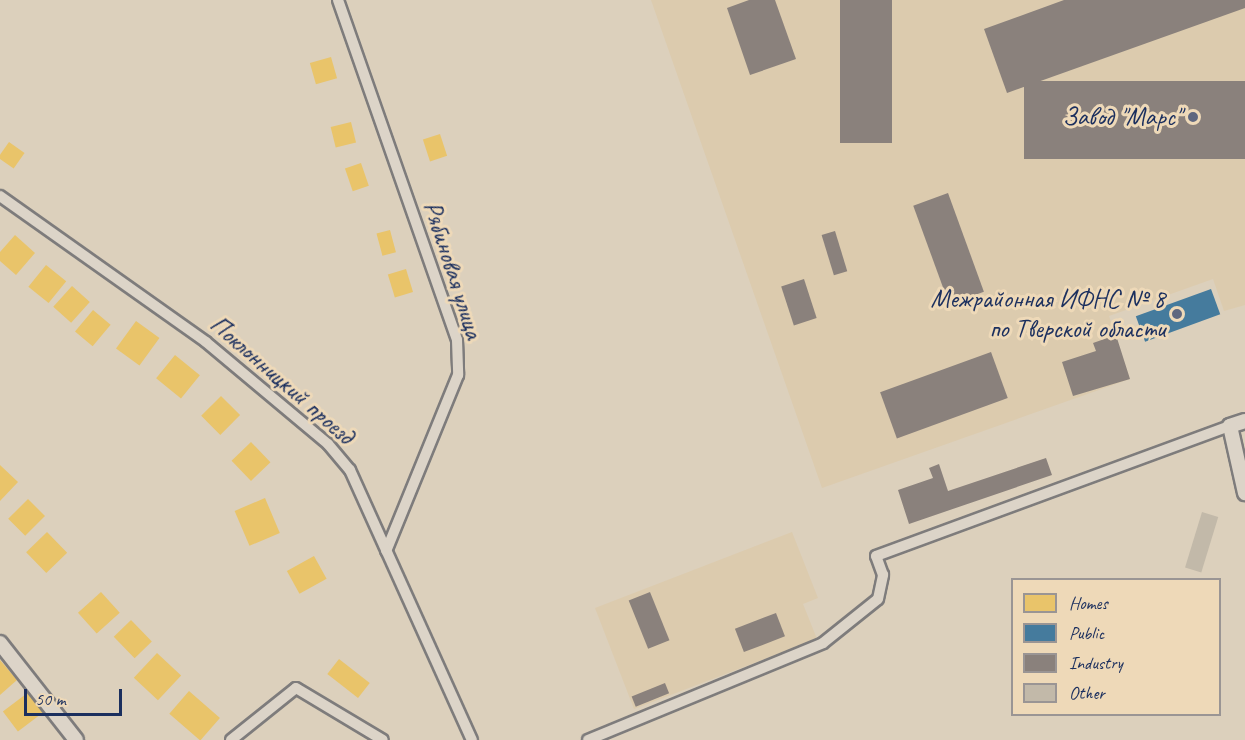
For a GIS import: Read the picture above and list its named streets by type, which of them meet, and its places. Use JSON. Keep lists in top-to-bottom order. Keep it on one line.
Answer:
{"streets":{"street":["Рябиновая улица","Поклонницкий проезд"]},"crossings":[["Рябиновая улица","Поклонницкий проезд"]],"places":["Завод \"Марс\"","Межрайонная ИФНС № 8 по Тверской области"],"legend":["Homes","Public","Industry","Other"],"scale_bar":"50 m"}
